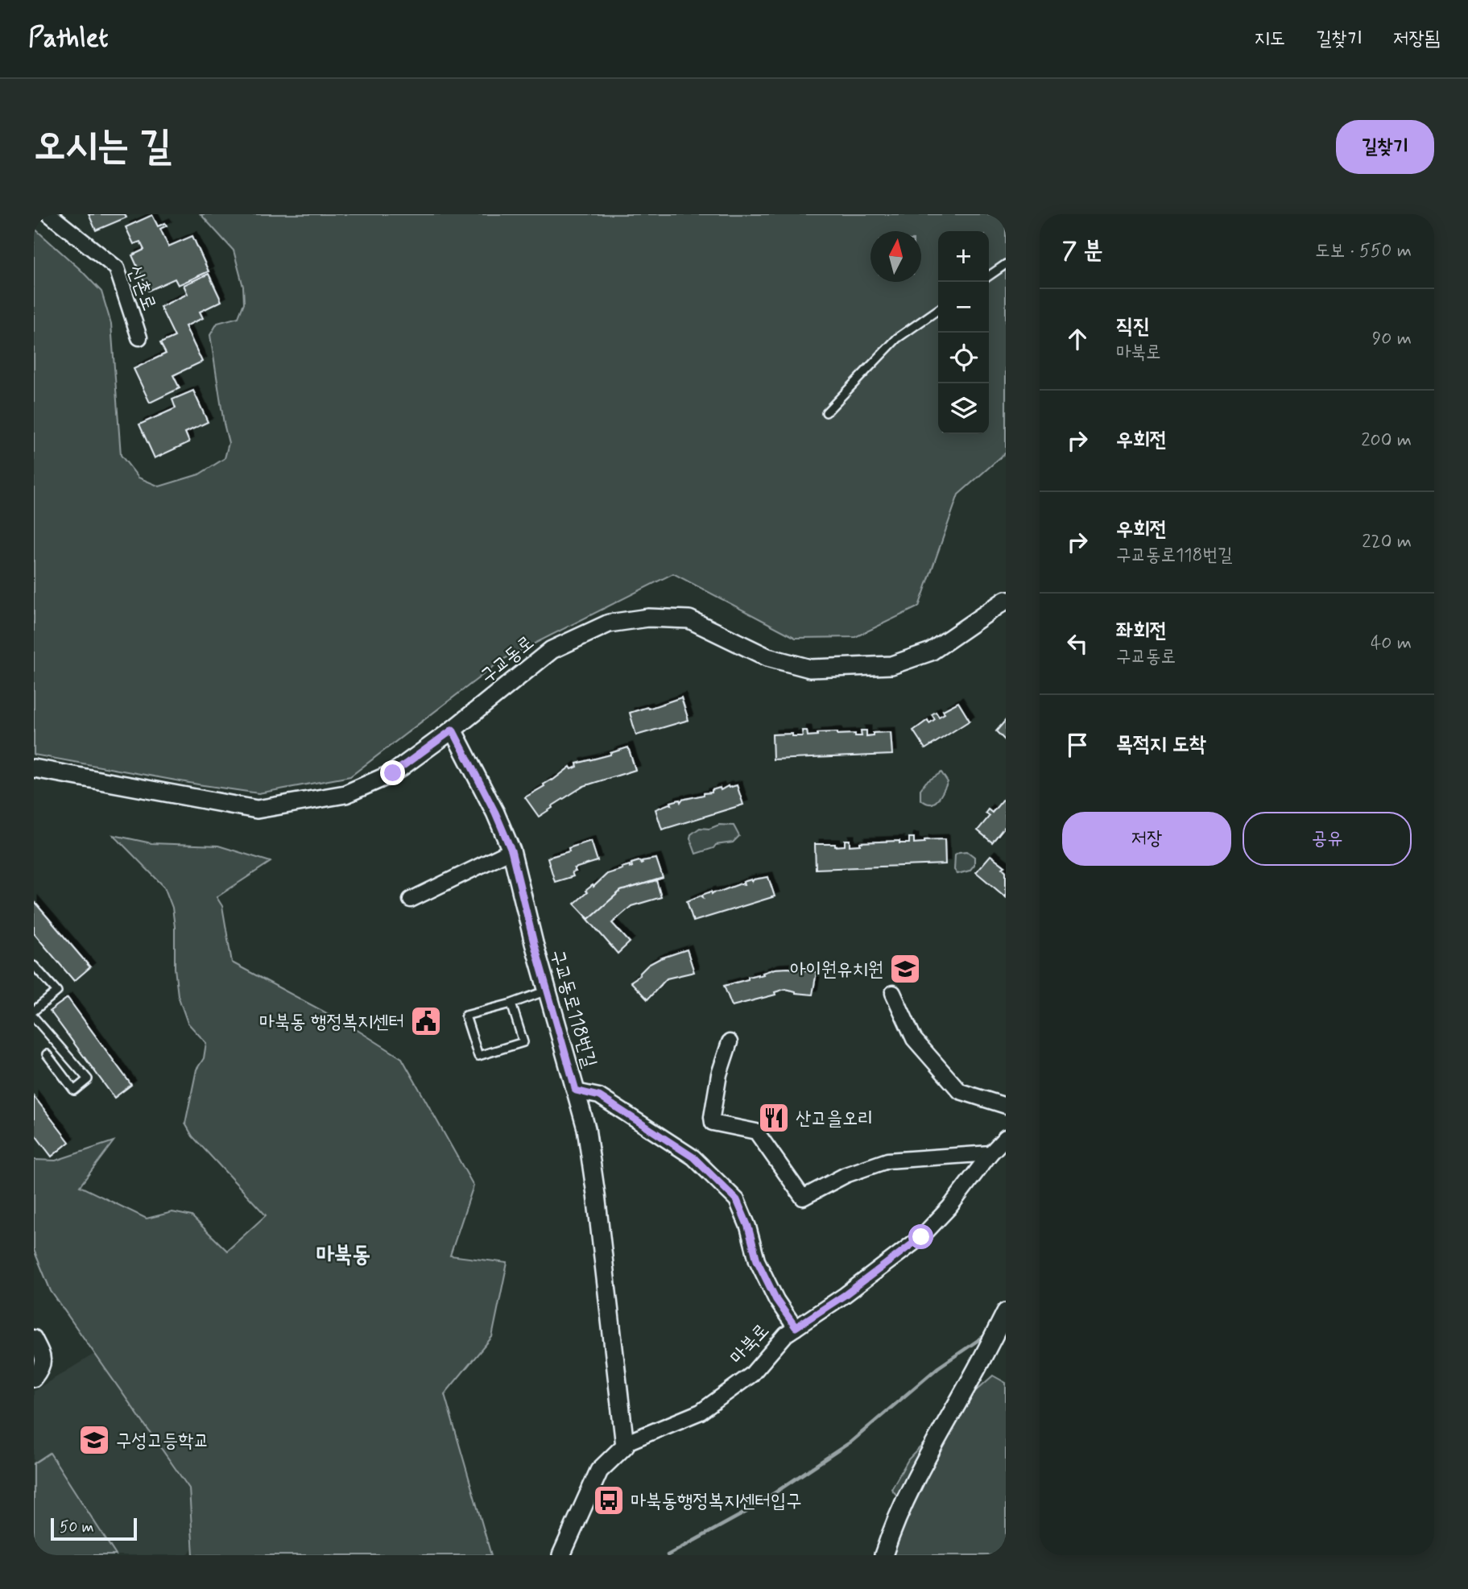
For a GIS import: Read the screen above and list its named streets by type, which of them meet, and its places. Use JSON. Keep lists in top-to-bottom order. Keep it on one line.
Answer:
{"streets":{"street":["신촌로","구교동로","구교동로118번길","마북로"]},"crossings":[["구교동로","구교동로118번길"],["구교동로118번길","마북로"]],"districts":["마북동"],"places":{"school or university":["아이원유치원","구성고등학교"],"public building":["마북동 행정복지센터"],"restaurant":["산고을오리"],"bus stop":["마북동행정복지센터입구"]},"scale_bar":"50 m","north":"top","page":{"header":"Pathlet","nav":["지도","길찾기","저장됨"],"buttons":["길찾기",["저장","공유"]],"title":"오시는 길","heading":["7 분","도보 · 550 m"],"map_buttons":["+","−"],"list":[["직진","마북로","90 m"],["우회전","200 m"],["우회전","구교동로118번길","220 m"],["좌회전","구교동로","40 m"],"목적지 도착"],"scale":"50 m"}}
